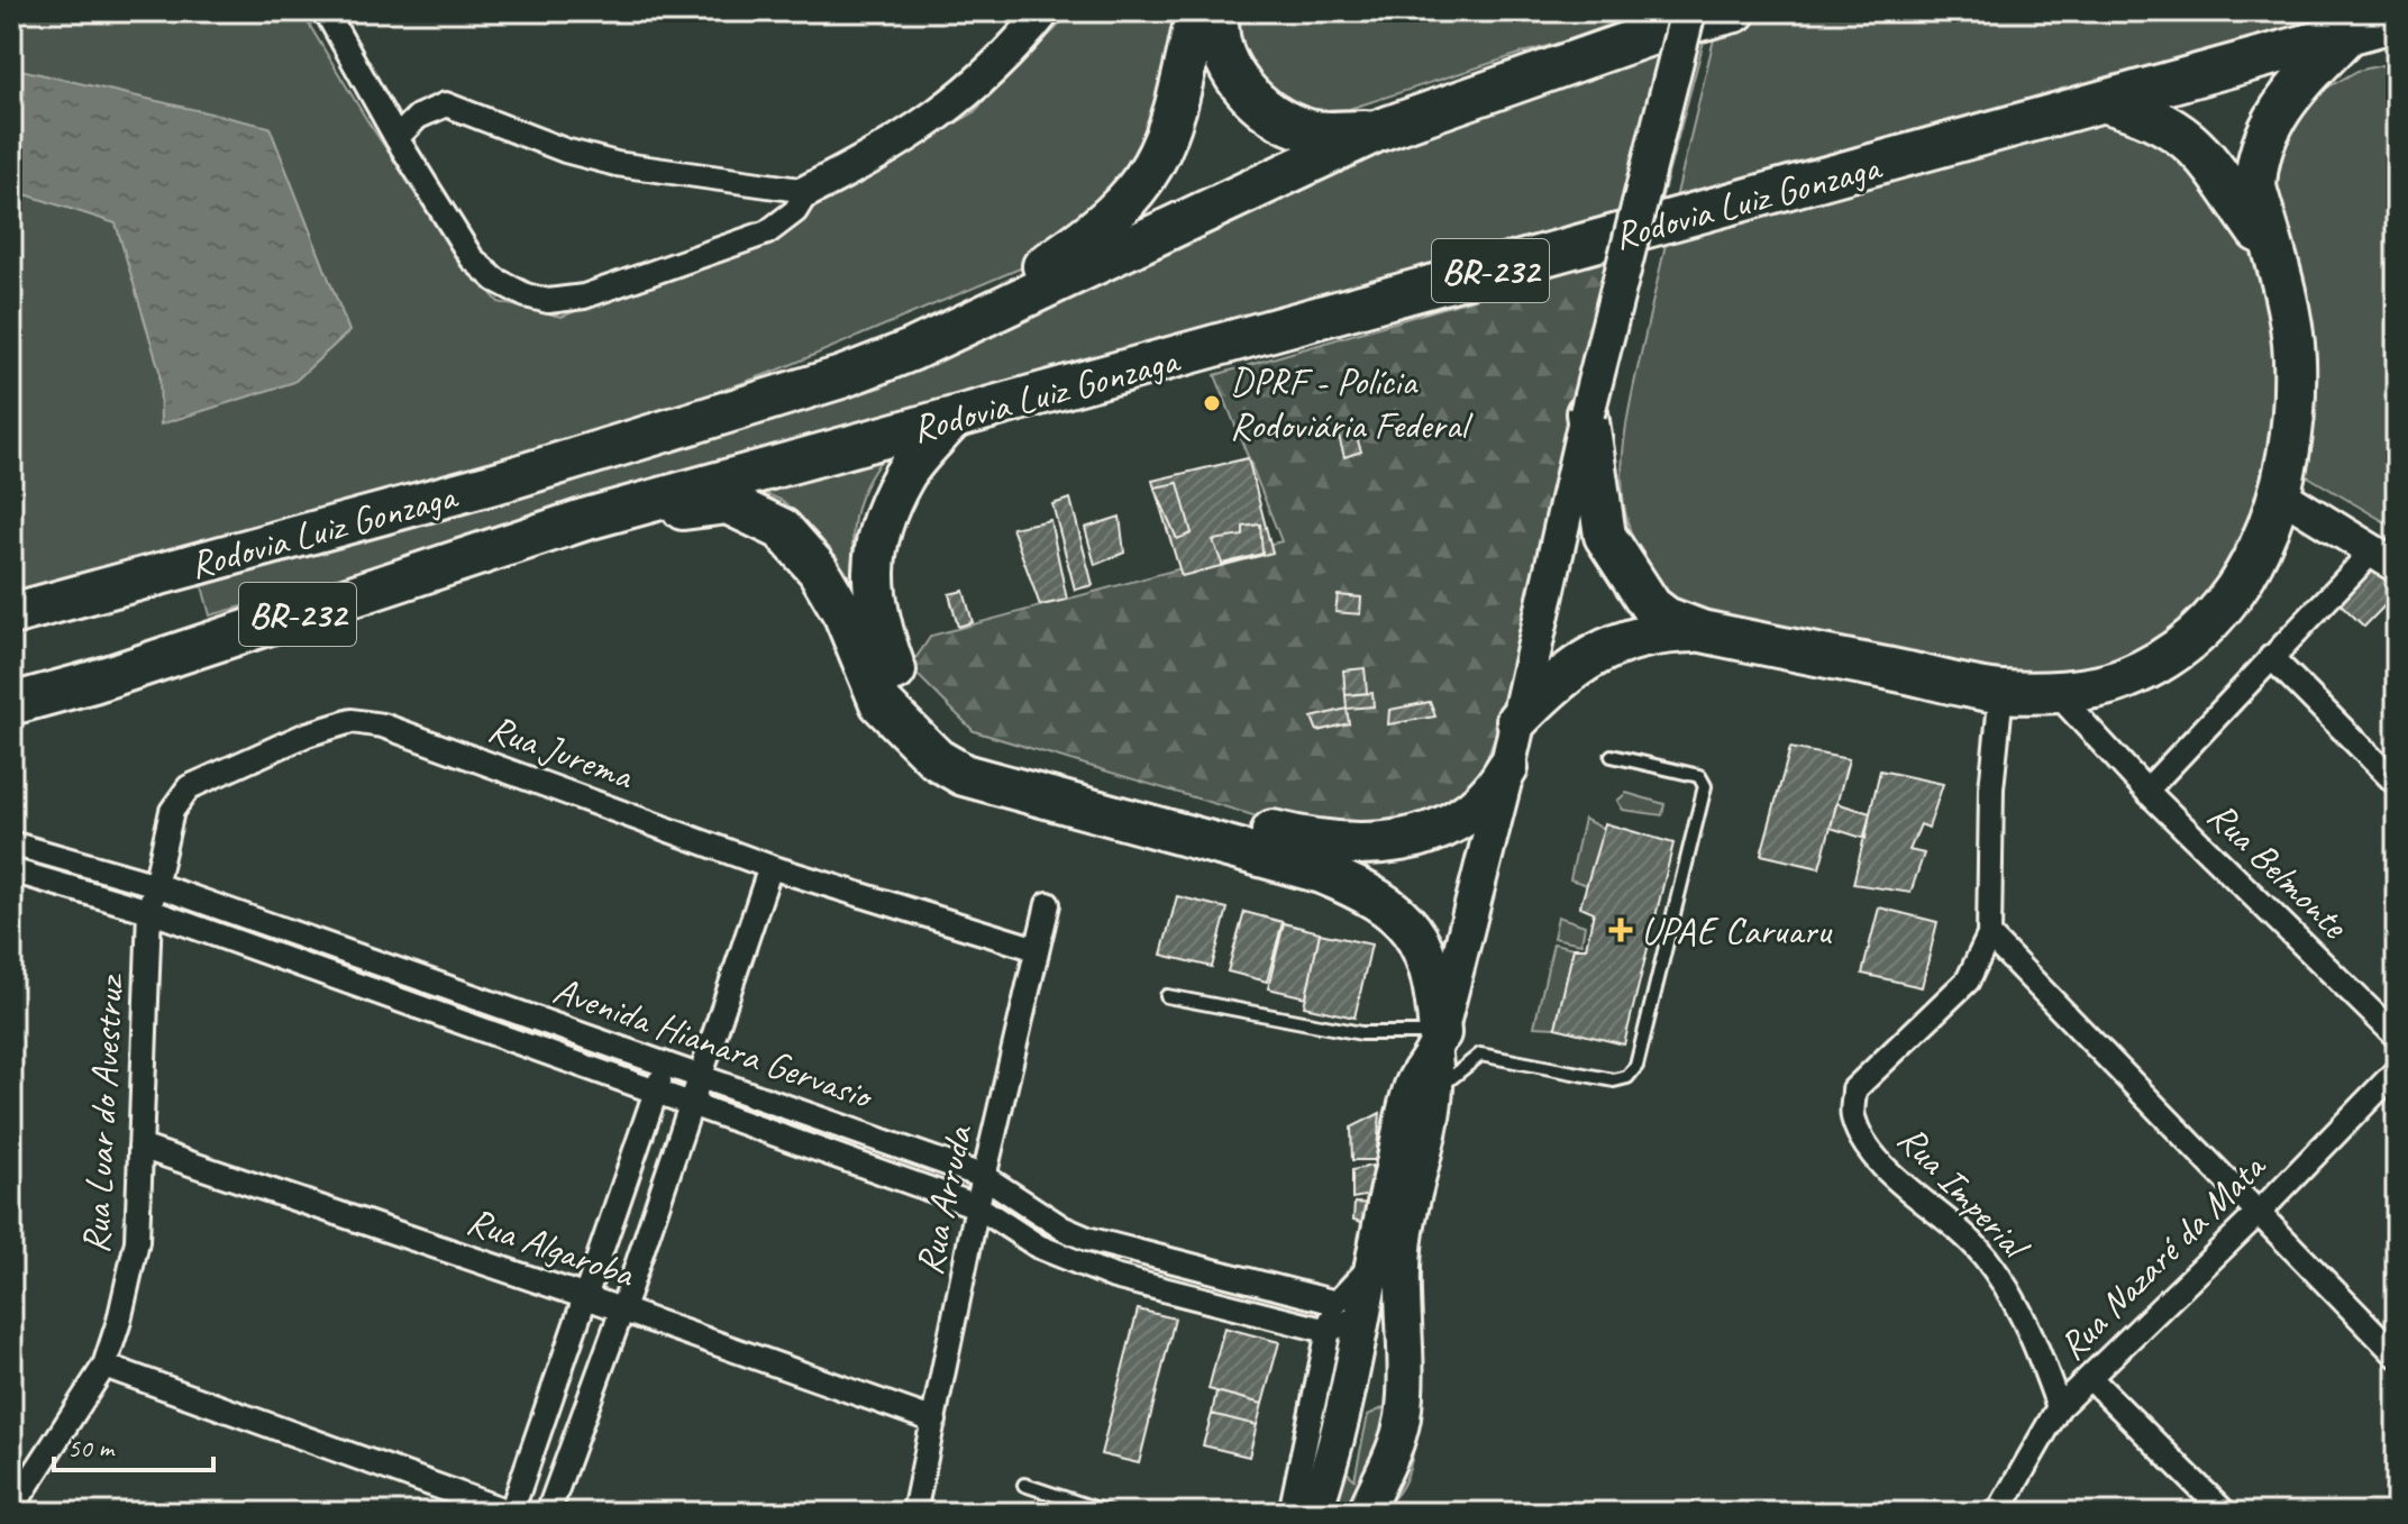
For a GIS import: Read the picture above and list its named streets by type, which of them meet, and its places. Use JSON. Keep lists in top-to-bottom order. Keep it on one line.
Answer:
{"streets":{"highway":["Rodovia Luiz Gonzaga","BR-232"],"street":["Rua Jurema","Rua Belmonte","Avenida Hianara Gervasio","Rua Luar do Avestruz","Rua Imperial","Rua Arruda","Rua Algaroba","Rua Nazaré da Mata"]},"crossings":[["Rua Jurema","Avenida Hianara Gervasio"],["Rua Jurema","Rua Luar do Avestruz"],["Rua Jurema","Rua Arruda"],["Avenida Hianara Gervasio","Rua Luar do Avestruz"],["Avenida Hianara Gervasio","Rua Arruda"],["Rua Luar do Avestruz","Rua Algaroba"],["Rua Imperial","Rua Nazaré da Mata"],["Rua Arruda","Rua Algaroba"]],"places":{"other":["DPRF - Polícia Rodoviária Federal"],"health":["UPAE Caruaru"]},"scale_bar":"50 m"}
